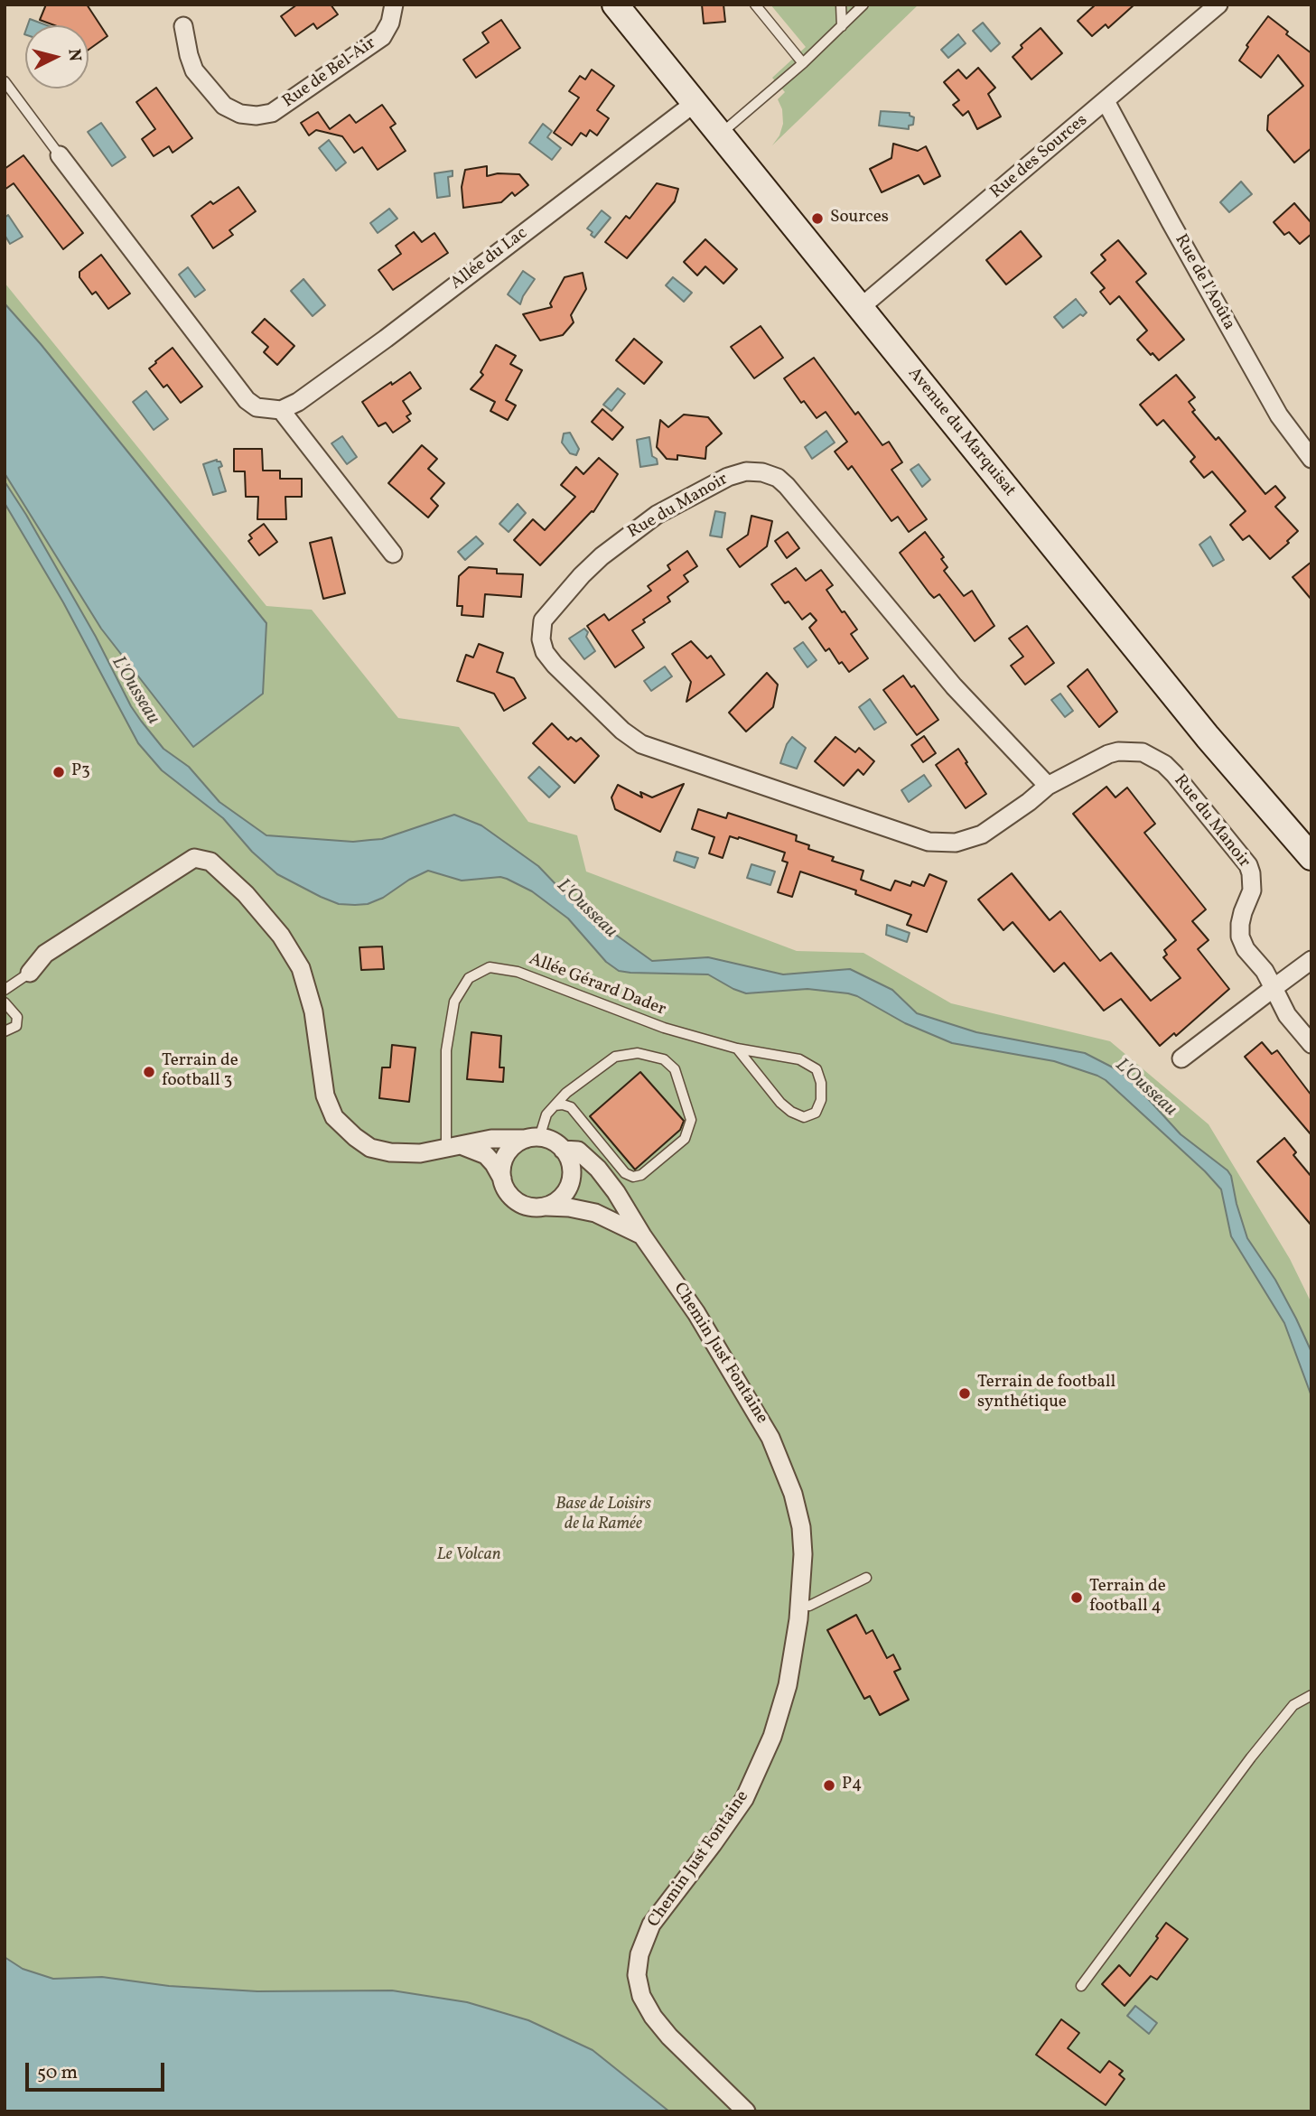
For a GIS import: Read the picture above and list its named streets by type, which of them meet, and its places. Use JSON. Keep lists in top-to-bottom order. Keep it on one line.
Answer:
{"streets":{"main road":["Avenue du Marquisat"],"street":["Rue de Bel-Air","Rue des Sources","Allée du Lac","Rue de l'Aoûta","Rue du Manoir","Chemin Just Fontaine"],"lane":["Allée Gérard Dader"]},"crossings":[["Rue des Sources","Rue de l'Aoûta"],["Rue des Sources","Avenue du Marquisat"],["Allée du Lac","Avenue du Marquisat"]],"water":["L'Ousseau"],"parks":["Base de Loisirs de la Ramée","Le Volcan"],"places":["Sources","P3","Terrain de football 3","Terrain de football synthétique","Terrain de football 4","P4"],"scale_bar":"50 m","north":"right"}
